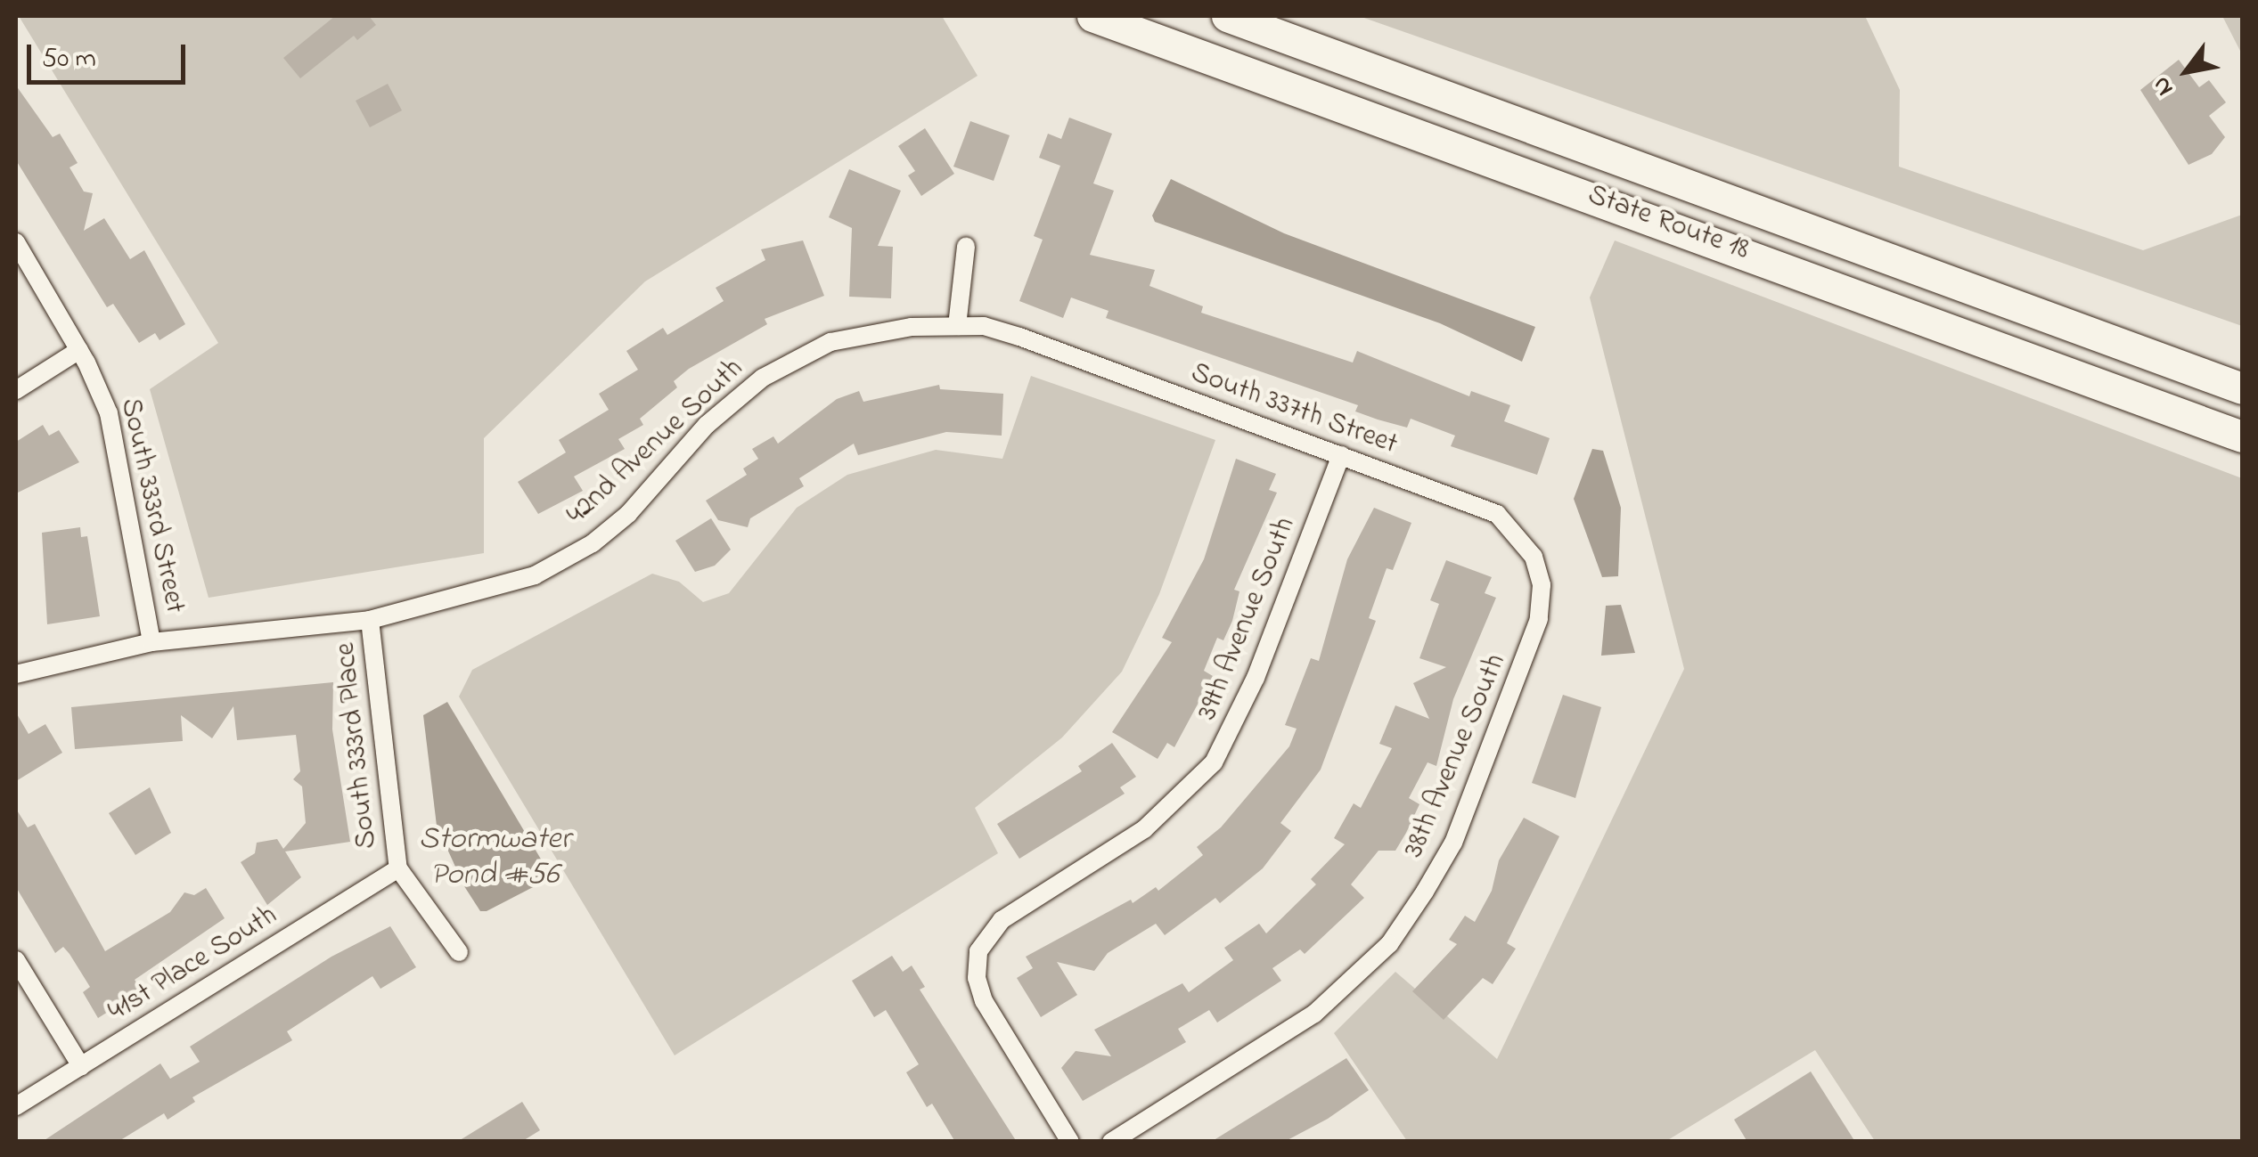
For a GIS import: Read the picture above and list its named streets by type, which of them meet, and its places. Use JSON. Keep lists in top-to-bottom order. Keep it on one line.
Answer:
{"streets":{"highway":["State Route 18"],"street":["South 337th Street","42nd Avenue South","South 333rd Street","39th Avenue South","South 333rd Place","38th Avenue South","41st Place South"]},"crossings":[["South 337th Street","42nd Avenue South"],["South 337th Street","39th Avenue South"],["South 337th Street","38th Avenue South"],["42nd Avenue South","South 333rd Street"],["42nd Avenue South","South 333rd Place"],["South 333rd Place","41st Place South"]],"water":["Stormwater Pond #56"],"scale_bar":"50 m","north":"bottom left"}
